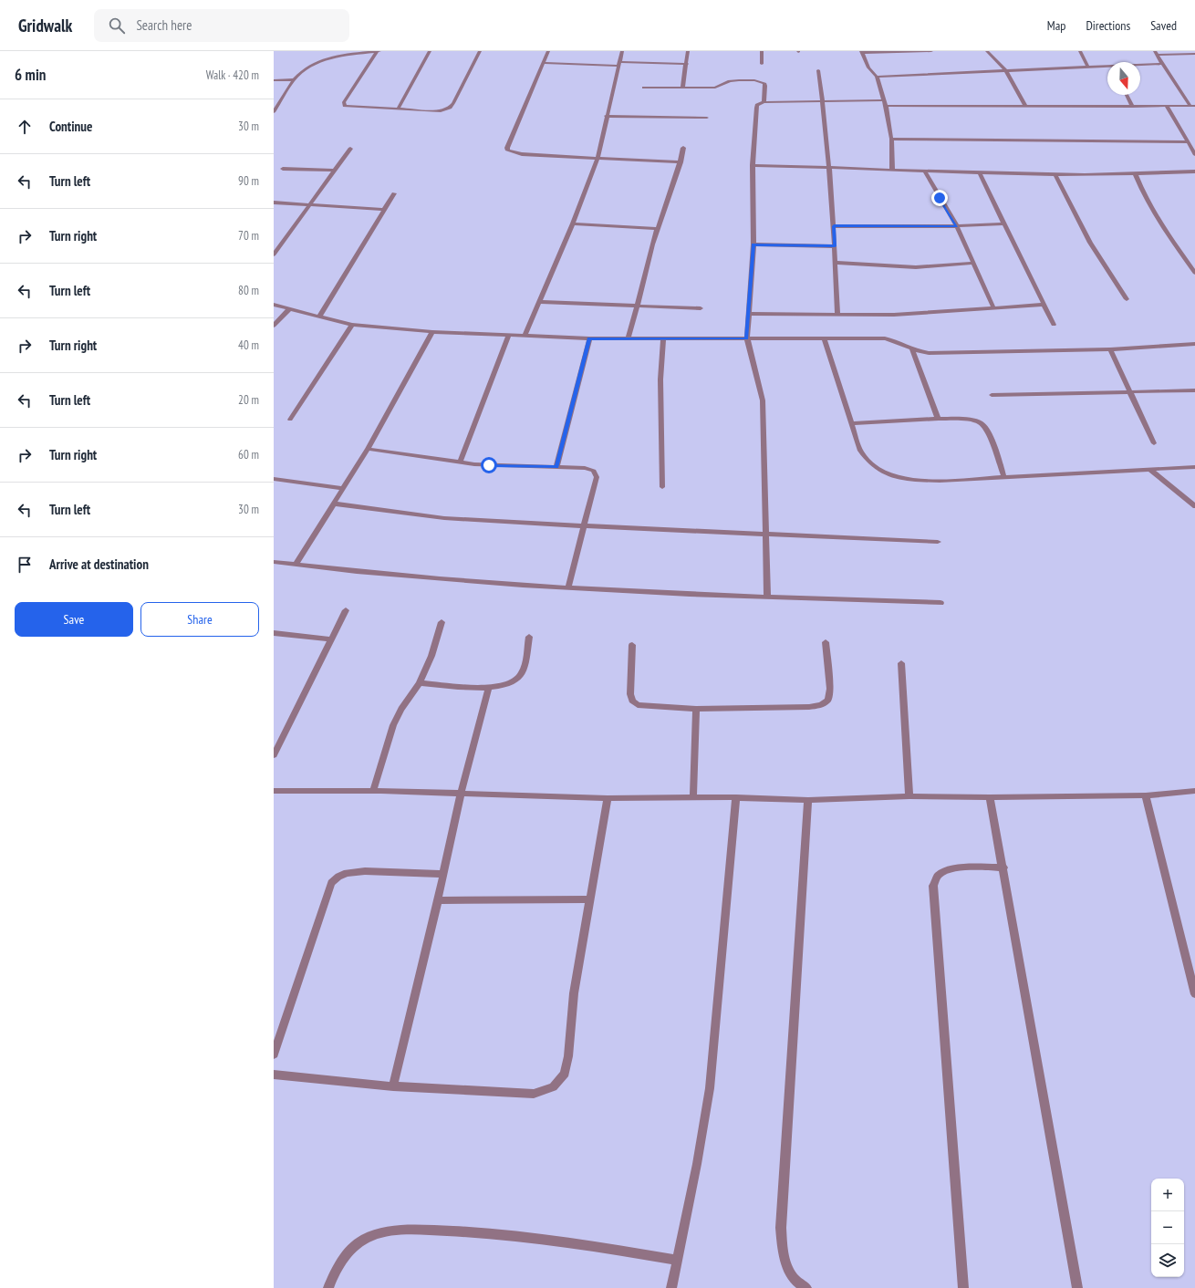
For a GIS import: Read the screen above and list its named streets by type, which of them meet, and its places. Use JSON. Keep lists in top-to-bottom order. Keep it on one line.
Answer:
{"north":"bottom","page":{"header":"Gridwalk","search":"Search here","nav":["Map","Directions","Saved"],"heading":["6 min","Walk · 420 m"],"list":[["Continue","30 m"],["Turn left","90 m"],["Turn right","70 m"],["Turn left","80 m"],["Turn right","40 m"],["Turn left","20 m"],["Turn right","60 m"],["Turn left","30 m"],"Arrive at destination"],"buttons":["Save","Share"],"map_buttons":["+","−"]}}
